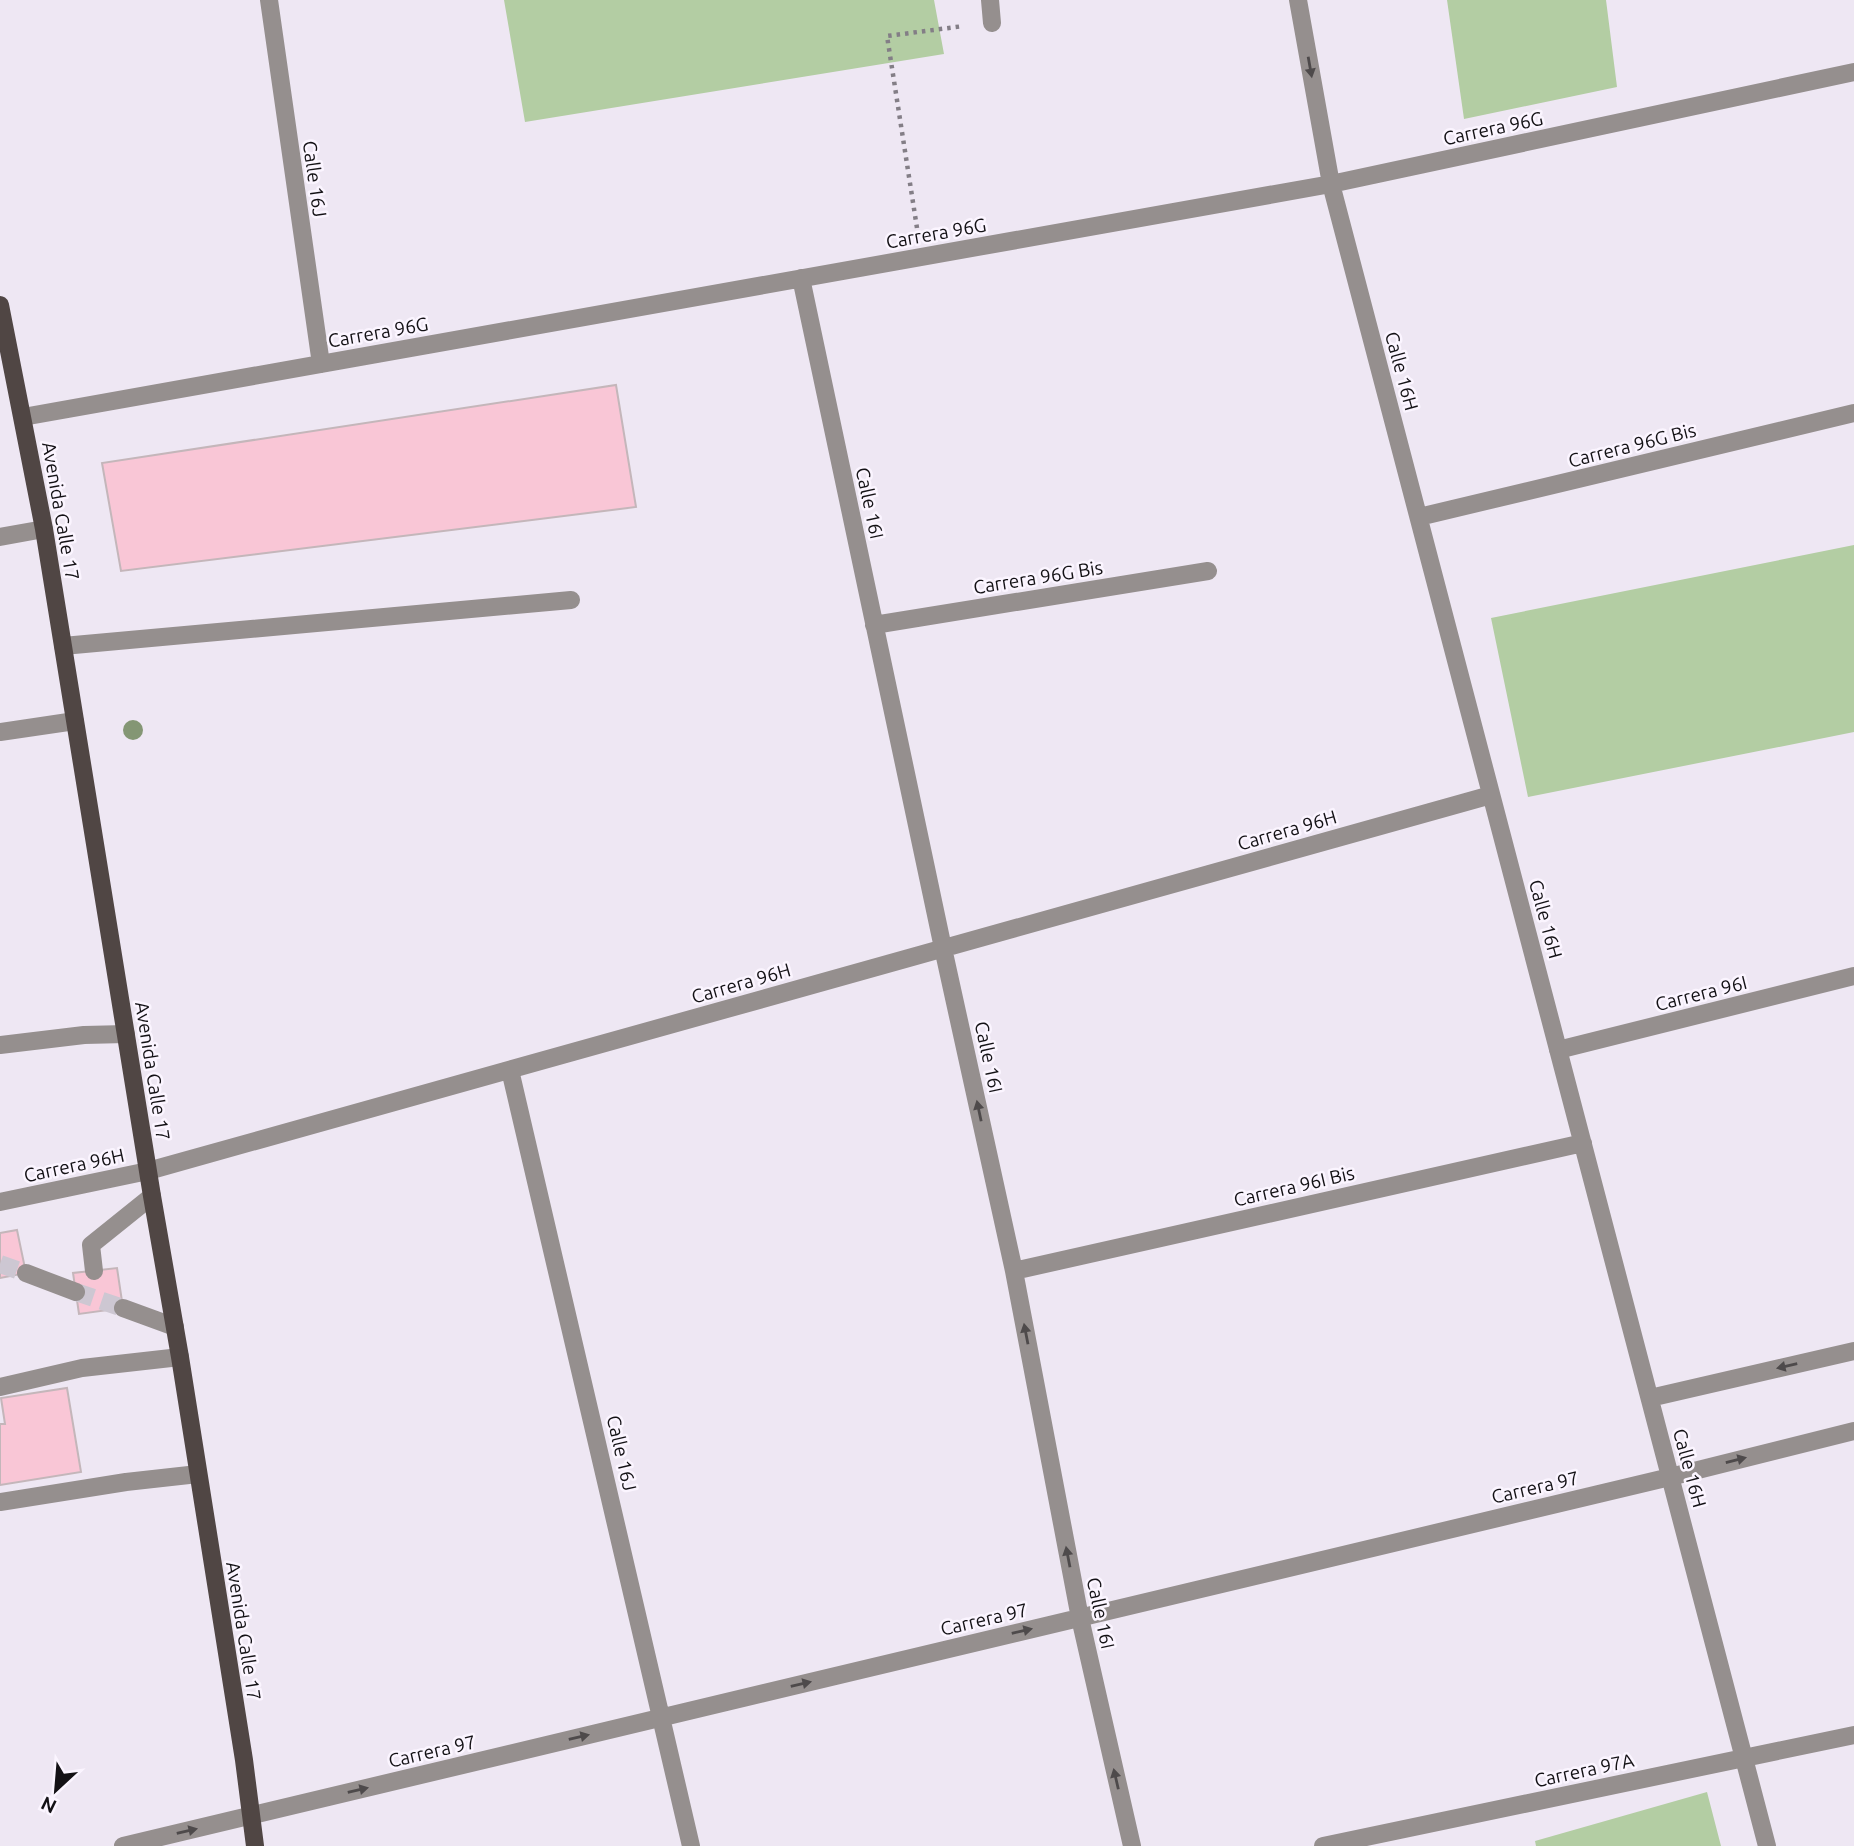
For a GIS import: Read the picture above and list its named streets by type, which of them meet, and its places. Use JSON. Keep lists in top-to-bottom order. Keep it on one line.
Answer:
{"streets":{"main road":["Avenida Calle 17"],"street":["Carrera 96G","Calle 16J","Calle 16H","Carrera 96G Bis","Calle 16I","Carrera 96H","Carrera 96I","Carrera 96I Bis","Carrera 97","Carrera 97A"]},"crossings":[["Carrera 96G","Calle 16J"],["Carrera 96G","Calle 16H"],["Carrera 96G","Calle 16I"],["Carrera 96G","Avenida Calle 17"],["Calle 16J","Carrera 96H"],["Calle 16J","Carrera 97"],["Calle 16H","Carrera 96G Bis"],["Calle 16H","Carrera 96H"],["Calle 16H","Carrera 96I"],["Calle 16H","Carrera 96I Bis"],["Calle 16H","Carrera 97"],["Calle 16H","Carrera 97A"],["Carrera 96G Bis","Calle 16I"],["Calle 16I","Carrera 96H"],["Calle 16I","Carrera 96I Bis"],["Calle 16I","Carrera 97"],["Avenida Calle 17","Carrera 96H"],["Avenida Calle 17","Carrera 97"]],"one_way":["Calle 16I","Carrera 97"],"north":"bottom left"}
